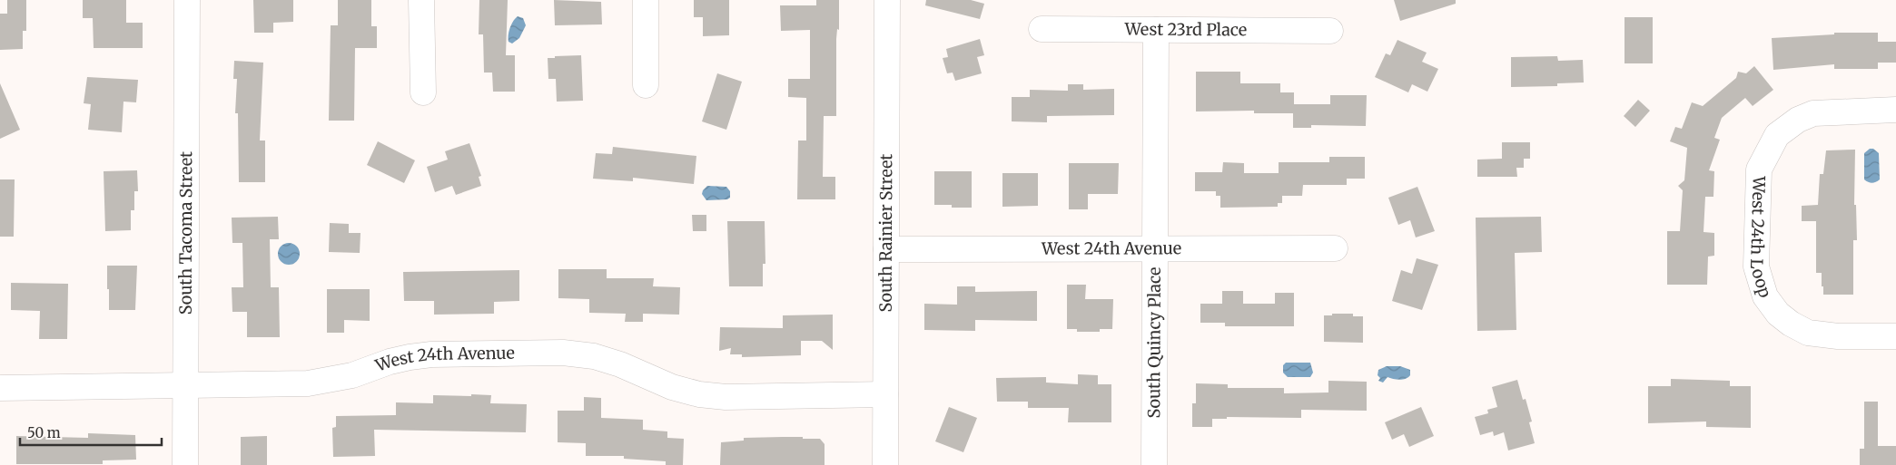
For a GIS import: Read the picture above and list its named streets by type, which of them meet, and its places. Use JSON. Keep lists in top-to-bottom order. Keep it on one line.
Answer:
{"streets":{"street":["West 23rd Place","South Tacoma Street","South Rainier Street","West 24th Loop","West 24th Avenue","South Quincy Place"]},"crossings":[["West 23rd Place","South Quincy Place"],["South Tacoma Street","West 24th Avenue"],["South Rainier Street","West 24th Avenue"],["West 24th Avenue","South Quincy Place"]],"scale_bar":"50 m"}
